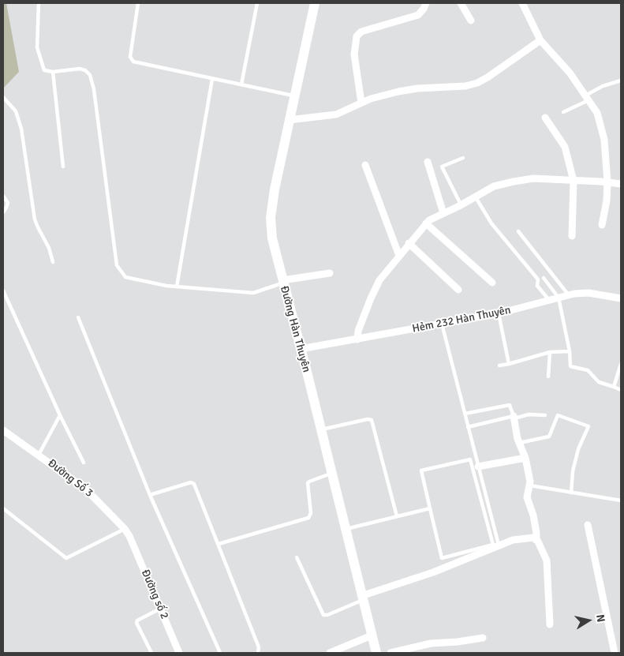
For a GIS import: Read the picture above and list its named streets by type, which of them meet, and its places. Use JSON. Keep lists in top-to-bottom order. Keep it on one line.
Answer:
{"streets":{"street":["Hẻm 232 Hàn Thuyên","Đường Hàn Thuyên","Đường Số 3","Đường số 2"]},"crossings":[["Hẻm 232 Hàn Thuyên","Đường Hàn Thuyên"],["Đường Số 3","Đường số 2"]],"north":"right"}
